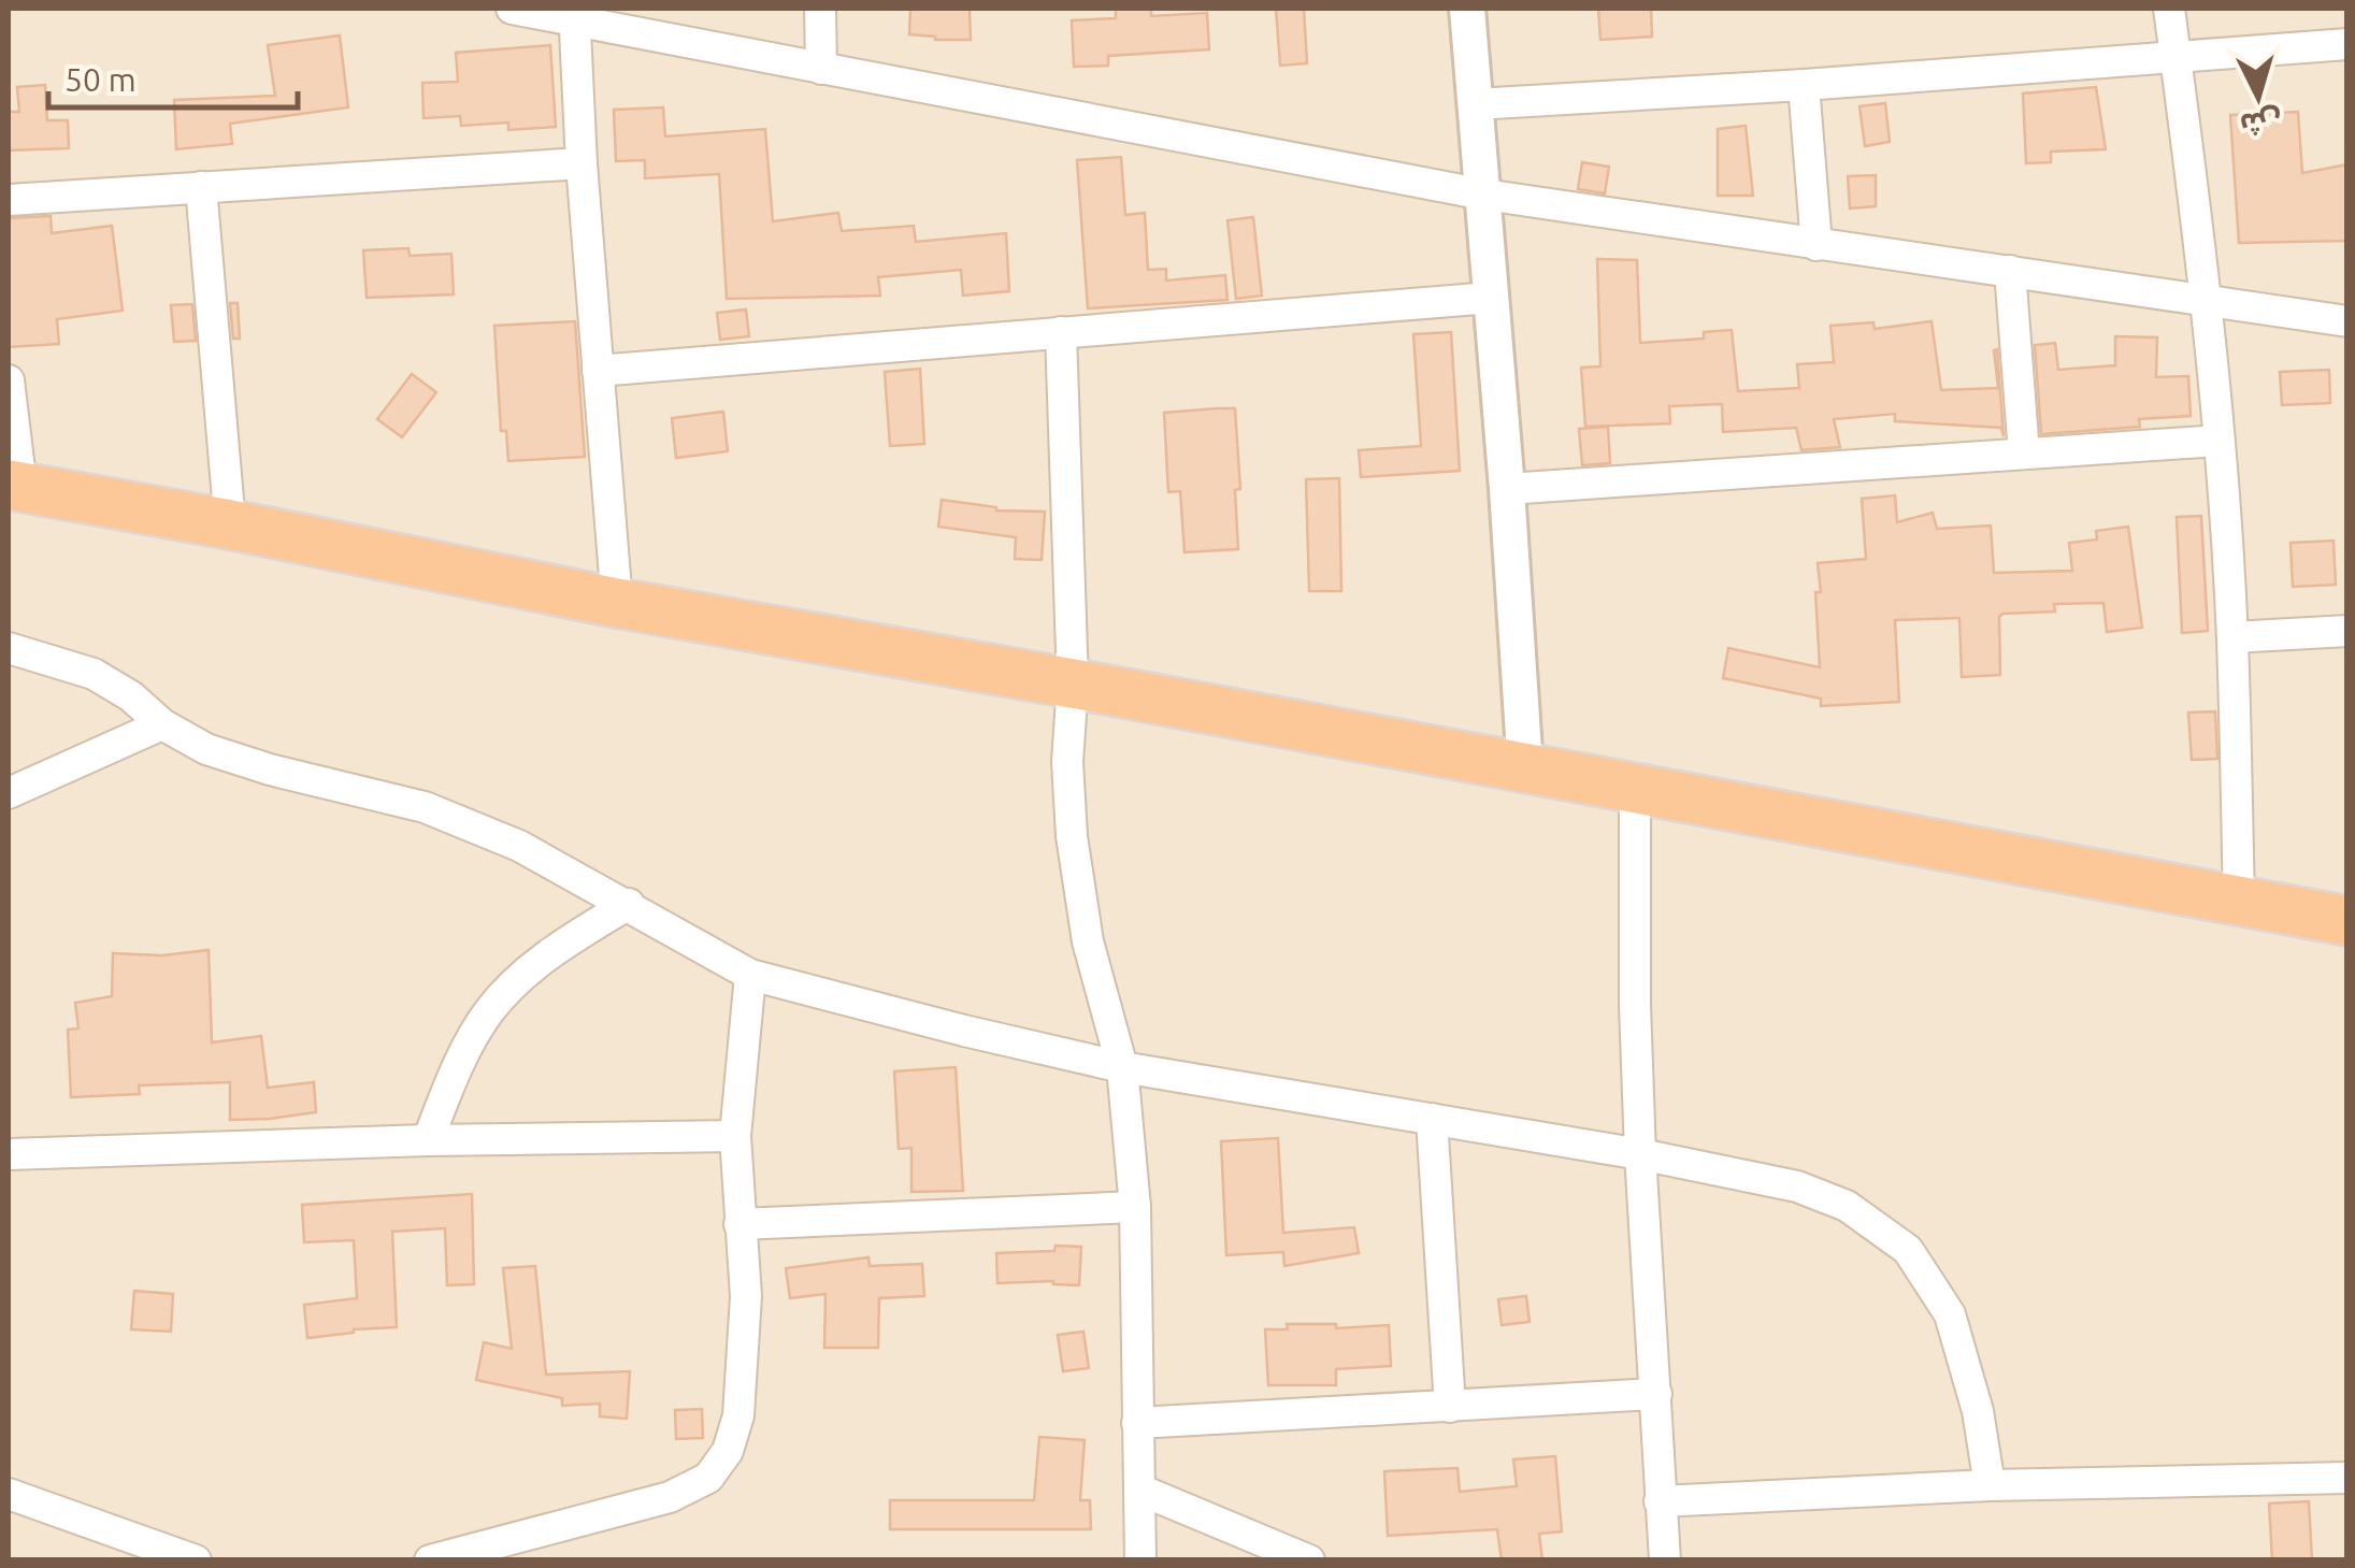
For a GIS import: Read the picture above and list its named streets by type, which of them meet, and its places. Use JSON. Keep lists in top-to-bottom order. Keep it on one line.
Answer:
{"scale_bar":"50 m","north":"bottom"}
